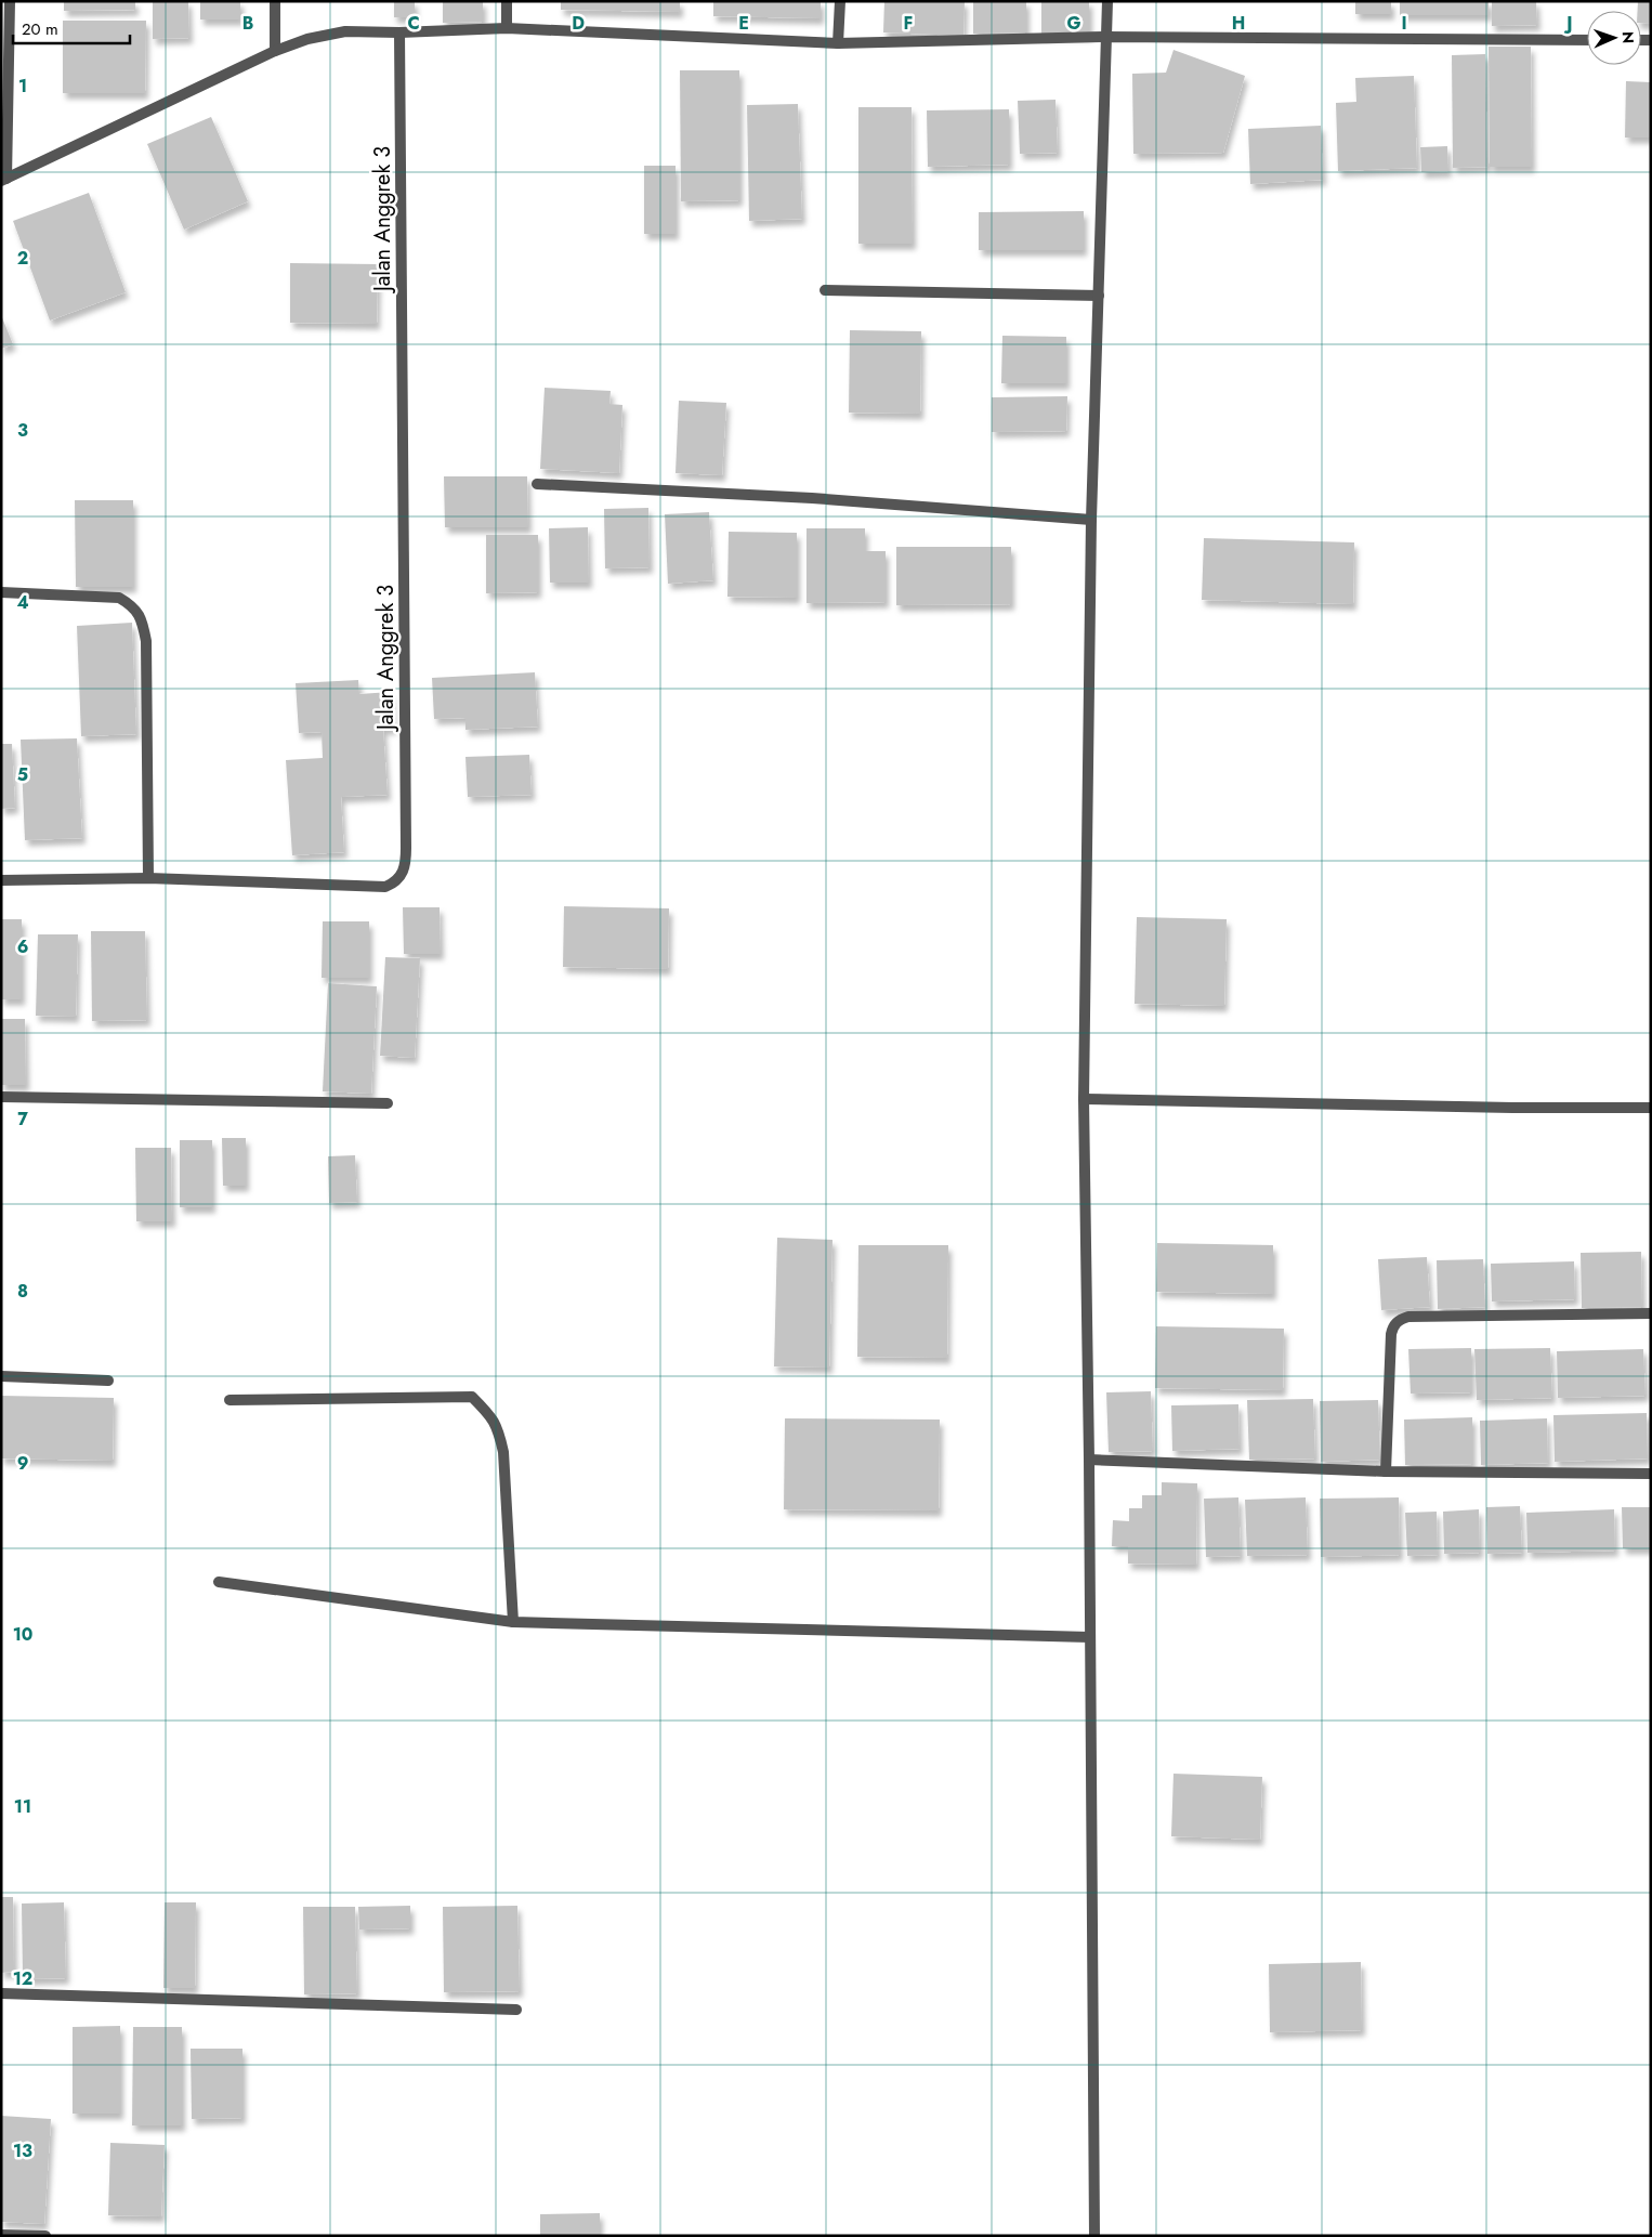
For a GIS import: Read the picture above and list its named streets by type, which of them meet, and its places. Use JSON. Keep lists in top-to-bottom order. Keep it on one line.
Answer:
{"streets":{"street":["Jalan Anggrek 3"]},"scale_bar":"20 m","north":"right","grid":{"columns":["B","C","D","E","F","G","H","I","J"],"rows":["1","2","3","4","5","6","7","8","9","10","11","12","13"]}}
